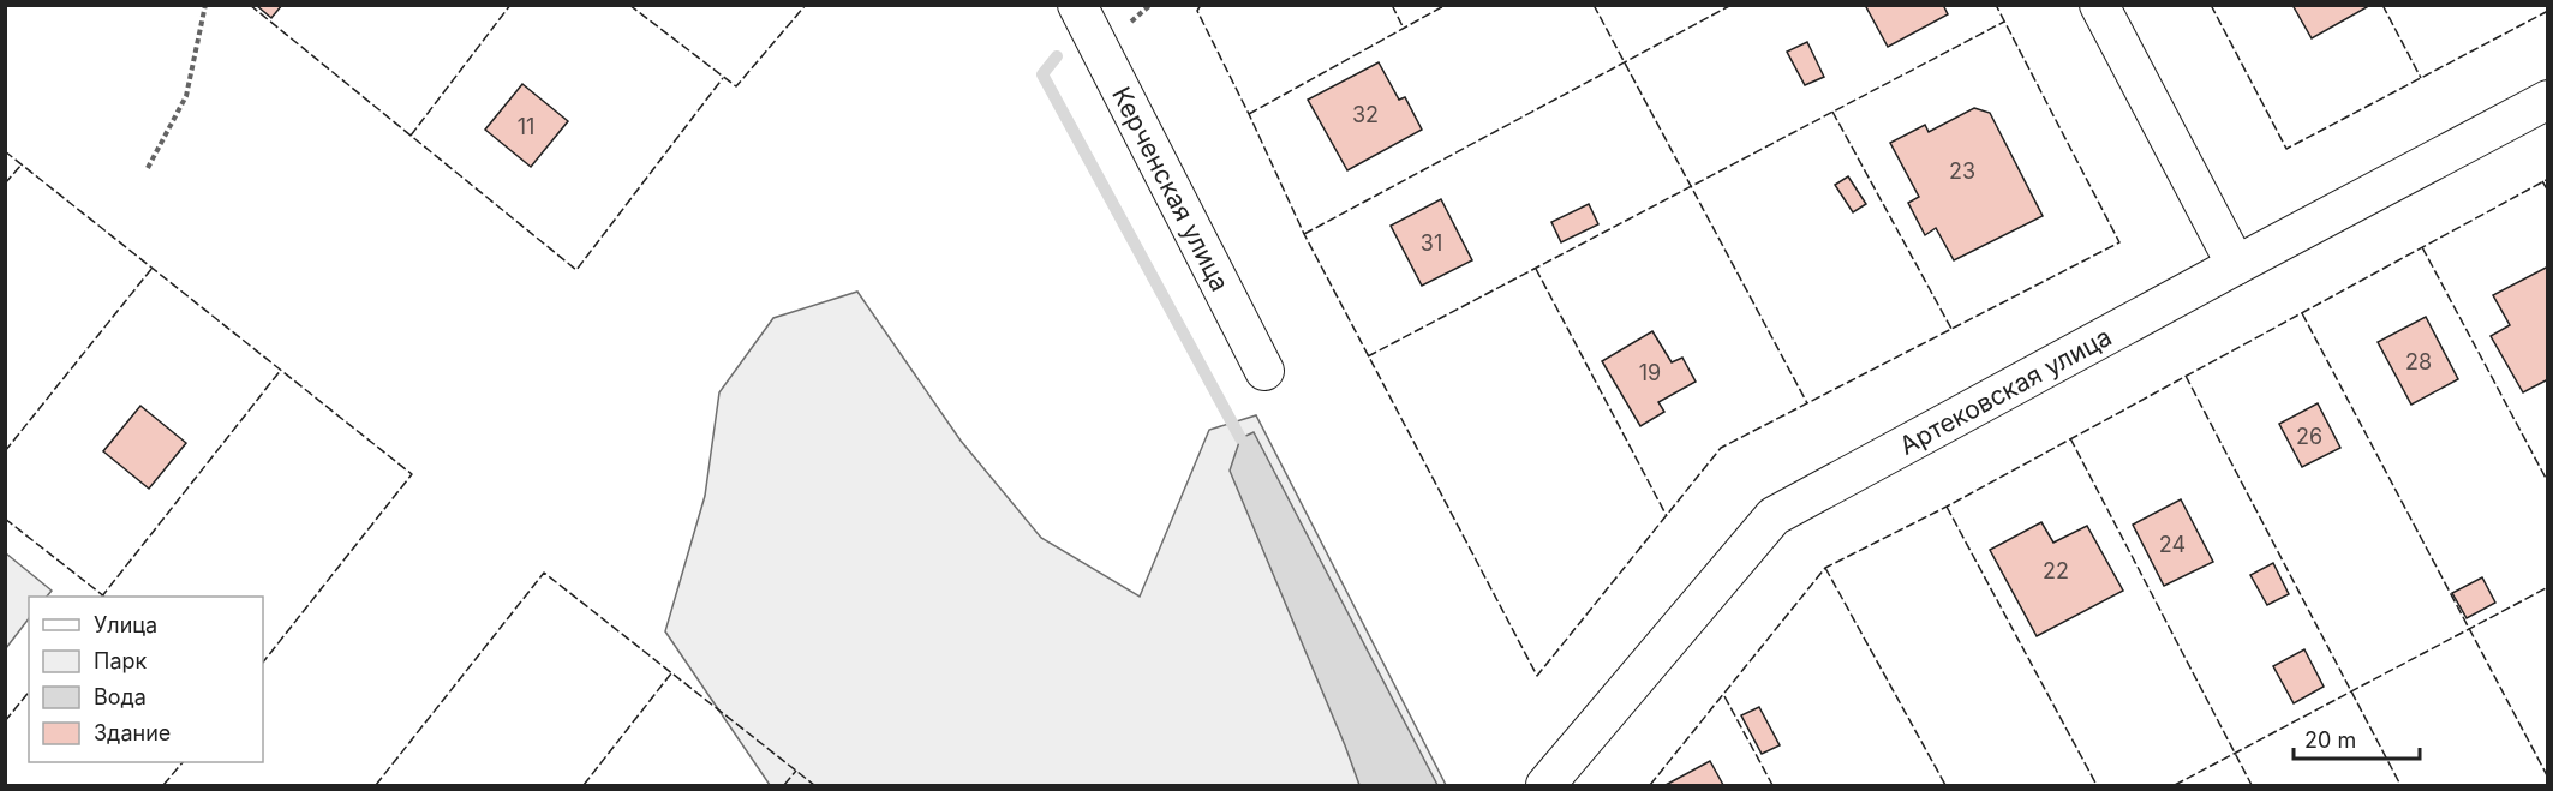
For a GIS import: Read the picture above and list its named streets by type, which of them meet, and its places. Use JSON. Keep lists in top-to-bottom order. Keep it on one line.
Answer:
{"streets":{"street":["Керченская улица","Артековская улица"]},"house_numbers":["32","11","23","31","28","19","26","24","22"],"legend":["Улица","Парк","Вода","Здание"],"scale_bar":"20 m"}
